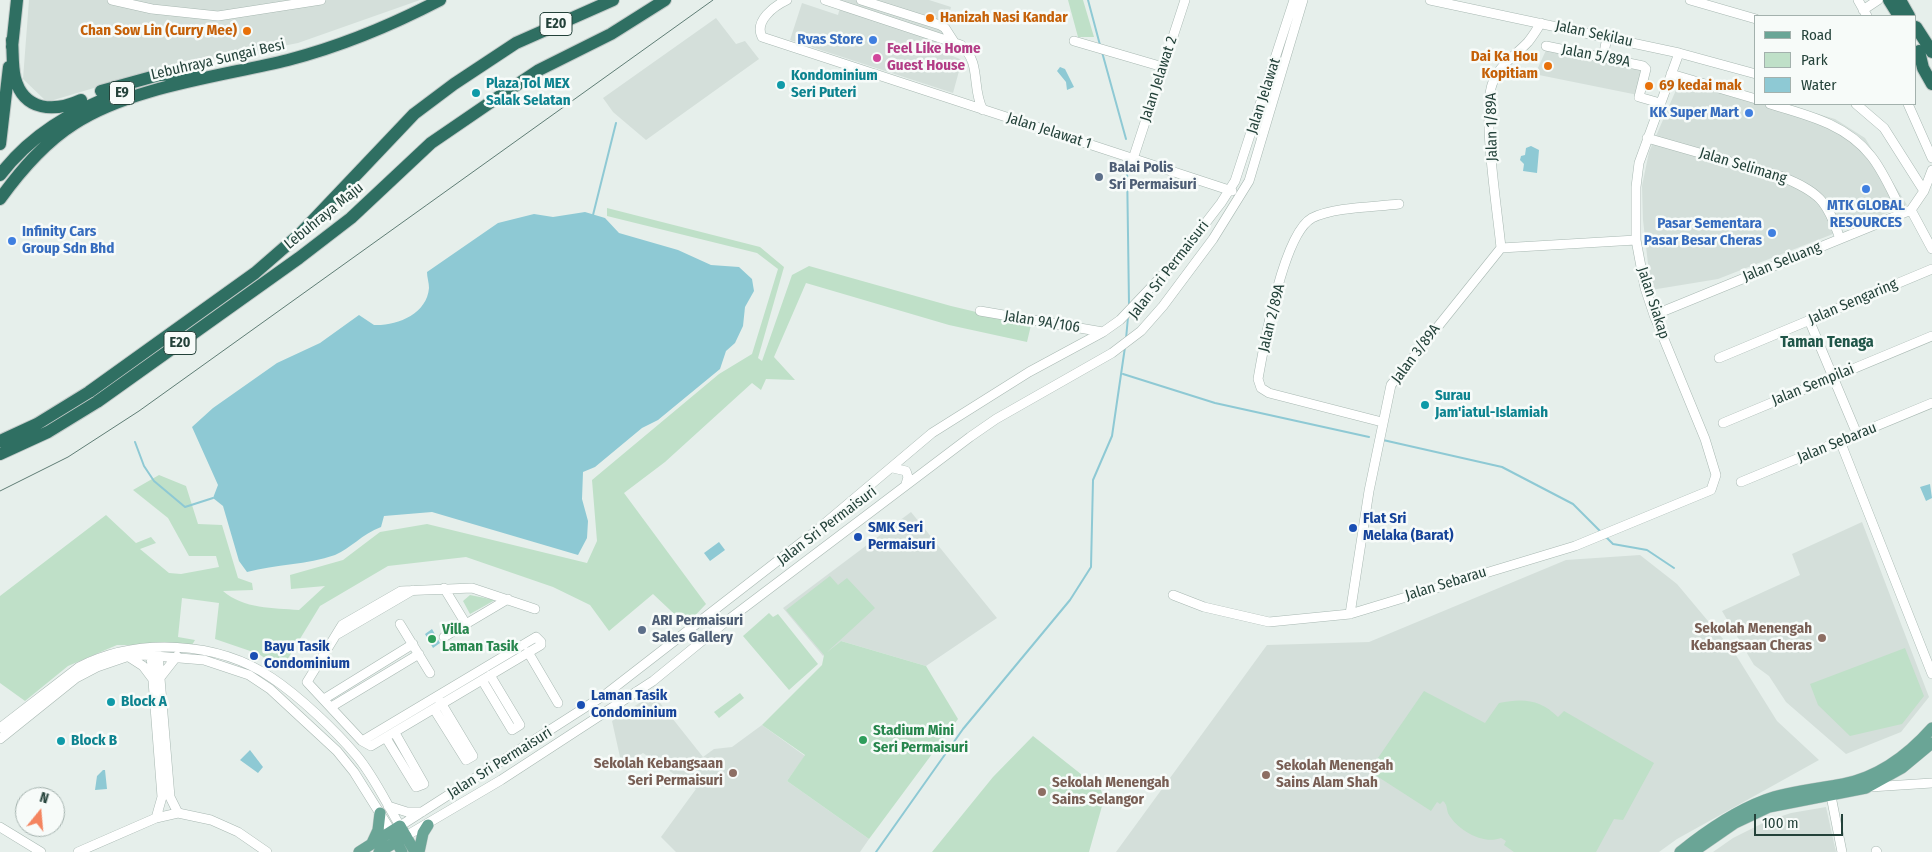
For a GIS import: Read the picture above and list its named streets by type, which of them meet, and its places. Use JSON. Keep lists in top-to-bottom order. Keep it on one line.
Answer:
{"streets":{"highway":["E20","Lebuhraya Sungai Besi","E9","Lebuhraya Maju"],"main road":["Jalan Sri Permaisuri"],"street":["Jalan Sekilau","Jalan 5/89A","Jalan Jelawat 2","Jalan Jelawat","Jalan 1/89A","Jalan Jelawat 1","Jalan Selimang","Jalan Seluang","Jalan Sengaring","Jalan Siakap","Jalan 2/89A","Jalan 9A/106","Jalan 3/89A","Jalan Sempilai","Jalan Sebarau"]},"crossings":[["Jalan Sekilau","Jalan 1/89A"],["Jalan Sekilau","Jalan Siakap"],["Jalan 5/89A","Jalan Siakap"],["Jalan Jelawat 2","Jalan Jelawat 1"],["Jalan Jelawat","Jalan Jelawat 1"],["Jalan Jelawat","Jalan Sri Permaisuri"],["Jalan 1/89A","Jalan 3/89A"],["Jalan Jelawat 1","Jalan Sri Permaisuri"],["Jalan Selimang","Jalan Seluang"],["Jalan Selimang","Jalan Siakap"],["Jalan Seluang","Jalan Siakap"],["Jalan Sri Permaisuri","Jalan 9A/106"],["Jalan Siakap","Jalan Sebarau"],["Jalan 2/89A","Jalan 3/89A"],["Jalan 3/89A","Jalan Sebarau"]],"districts":["Taman Tenaga"],"places":["Hanizah Nasi Kandar","Chan Sow Lin (Curry Mee)","Rvas Store","Feel Like Home Guest House","Dai Ka Hou Kopitiam","Kondominium Seri Puteri","69 kedai mak","Plaza Tol MEX Salak Selatan","KK Super Mart","Balai Polis Sri Permaisuri","MTK GLOBAL RESOURCES","Pasar Sementara Pasar Besar Cheras","Infinity Cars Group Sdn Bhd","Surau Jam'iatul-Islamiah","Flat Sri Melaka (Barat)","SMK Seri Permaisuri","ARI Permaisuri Sales Gallery","Sekolah Menengah Kebangsaan Cheras","Villa Laman Tasik","Bayu Tasik Condominium","Block A","Laman Tasik Condominium","Stadium Mini Seri Permaisuri","Block B","Sekolah Kebangsaan Seri Permaisuri","Sekolah Menengah Sains Alam Shah","Sekolah Menengah Sains Selangor"],"legend":["Road","Park","Water"],"scale_bar":"100 m","north":"top"}
